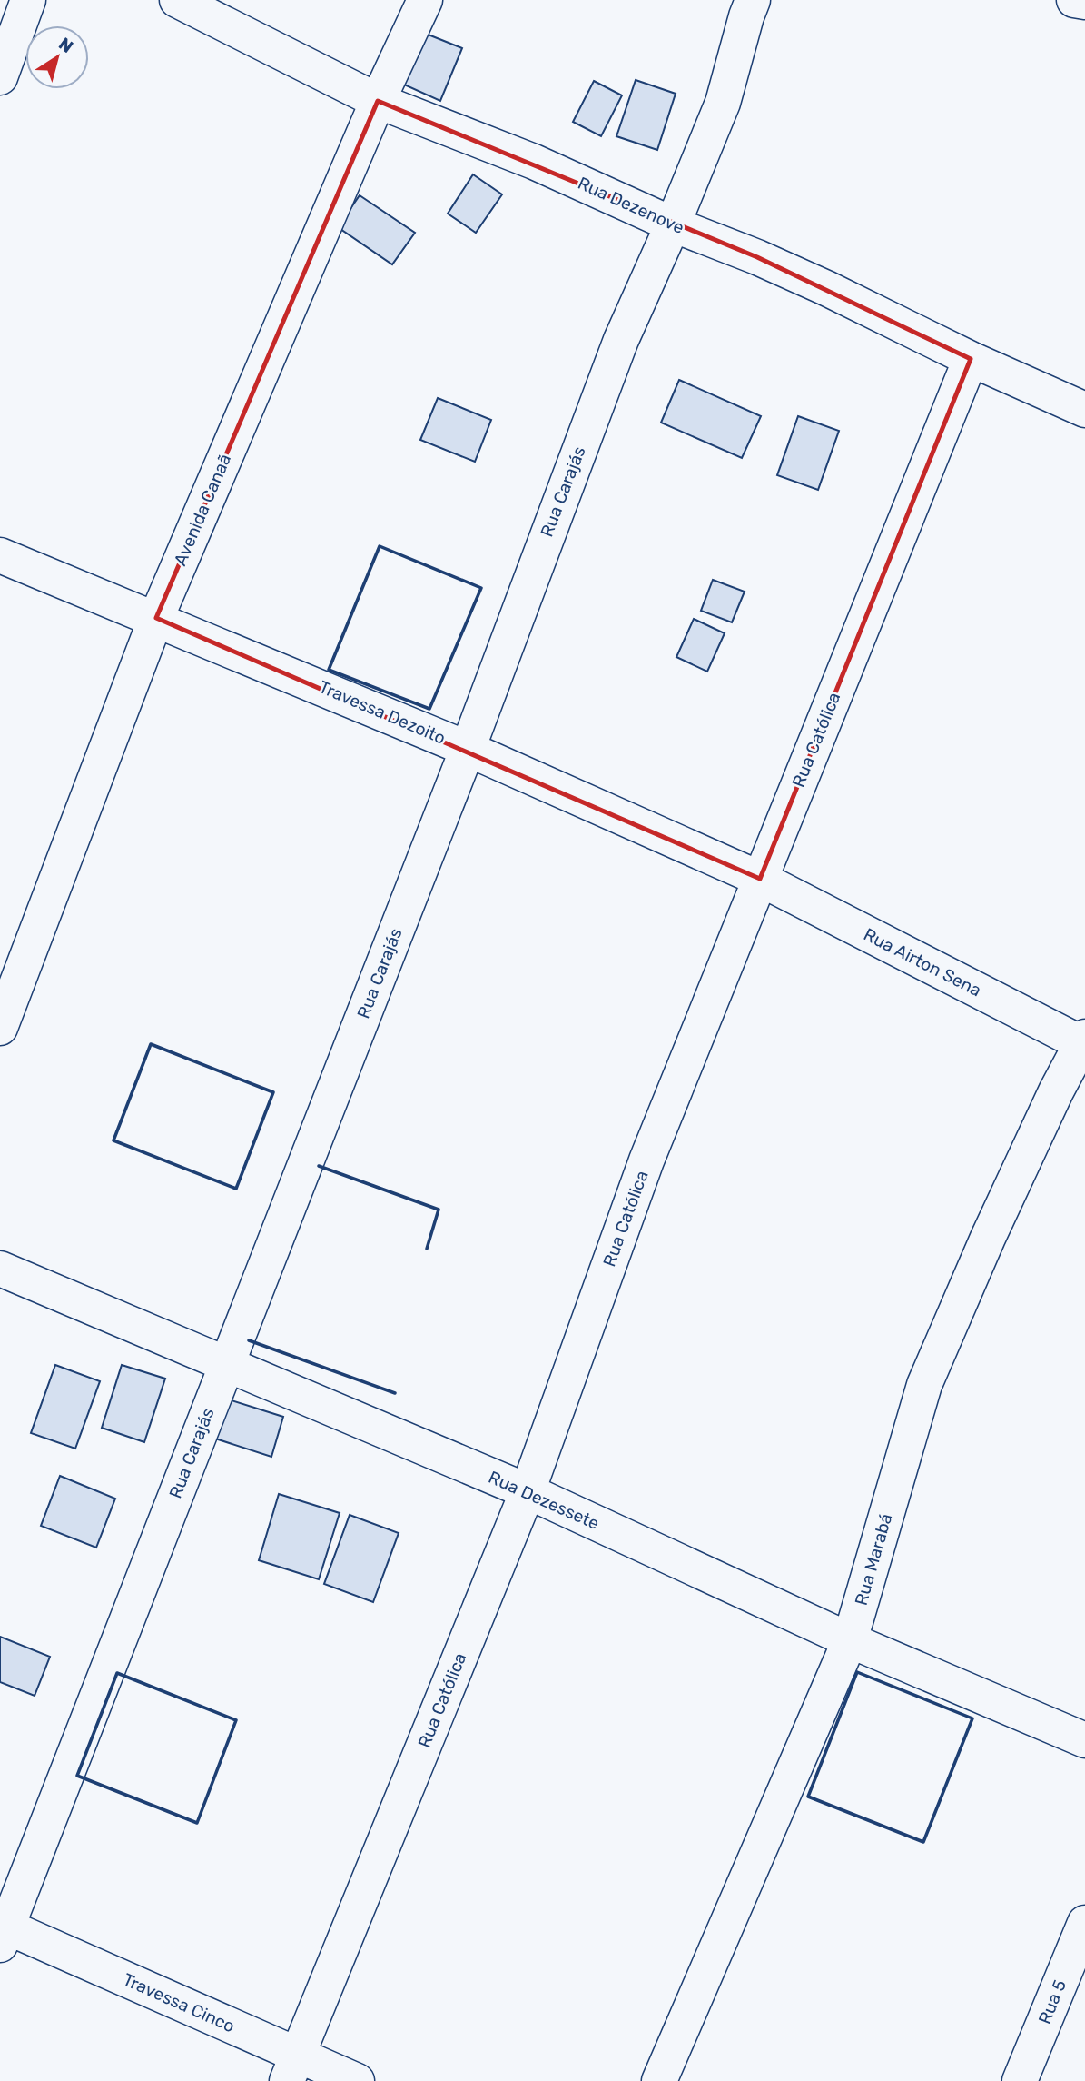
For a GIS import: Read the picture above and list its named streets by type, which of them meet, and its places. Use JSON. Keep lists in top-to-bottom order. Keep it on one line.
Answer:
{"streets":{"street":["Rua Dezenove","Rua Carajás","Avenida Canaã","Travessa Dezoito","Rua Católica","Rua Airton Sena","Rua Dezessete","Rua Marabá","Rua 5","Travessa Cinco"]},"crossings":[["Rua Dezenove","Rua Carajás"],["Rua Dezenove","Avenida Canaã"],["Rua Dezenove","Rua Católica"],["Rua Carajás","Travessa Dezoito"],["Rua Carajás","Rua Dezessete"],["Rua Carajás","Travessa Cinco"],["Avenida Canaã","Travessa Dezoito"],["Travessa Dezoito","Rua Católica"],["Travessa Dezoito","Rua Airton Sena"],["Rua Católica","Rua Airton Sena"],["Rua Católica","Rua Dezessete"],["Rua Católica","Travessa Cinco"],["Rua Airton Sena","Rua Marabá"],["Rua Dezessete","Rua Marabá"]],"north":"top right"}
